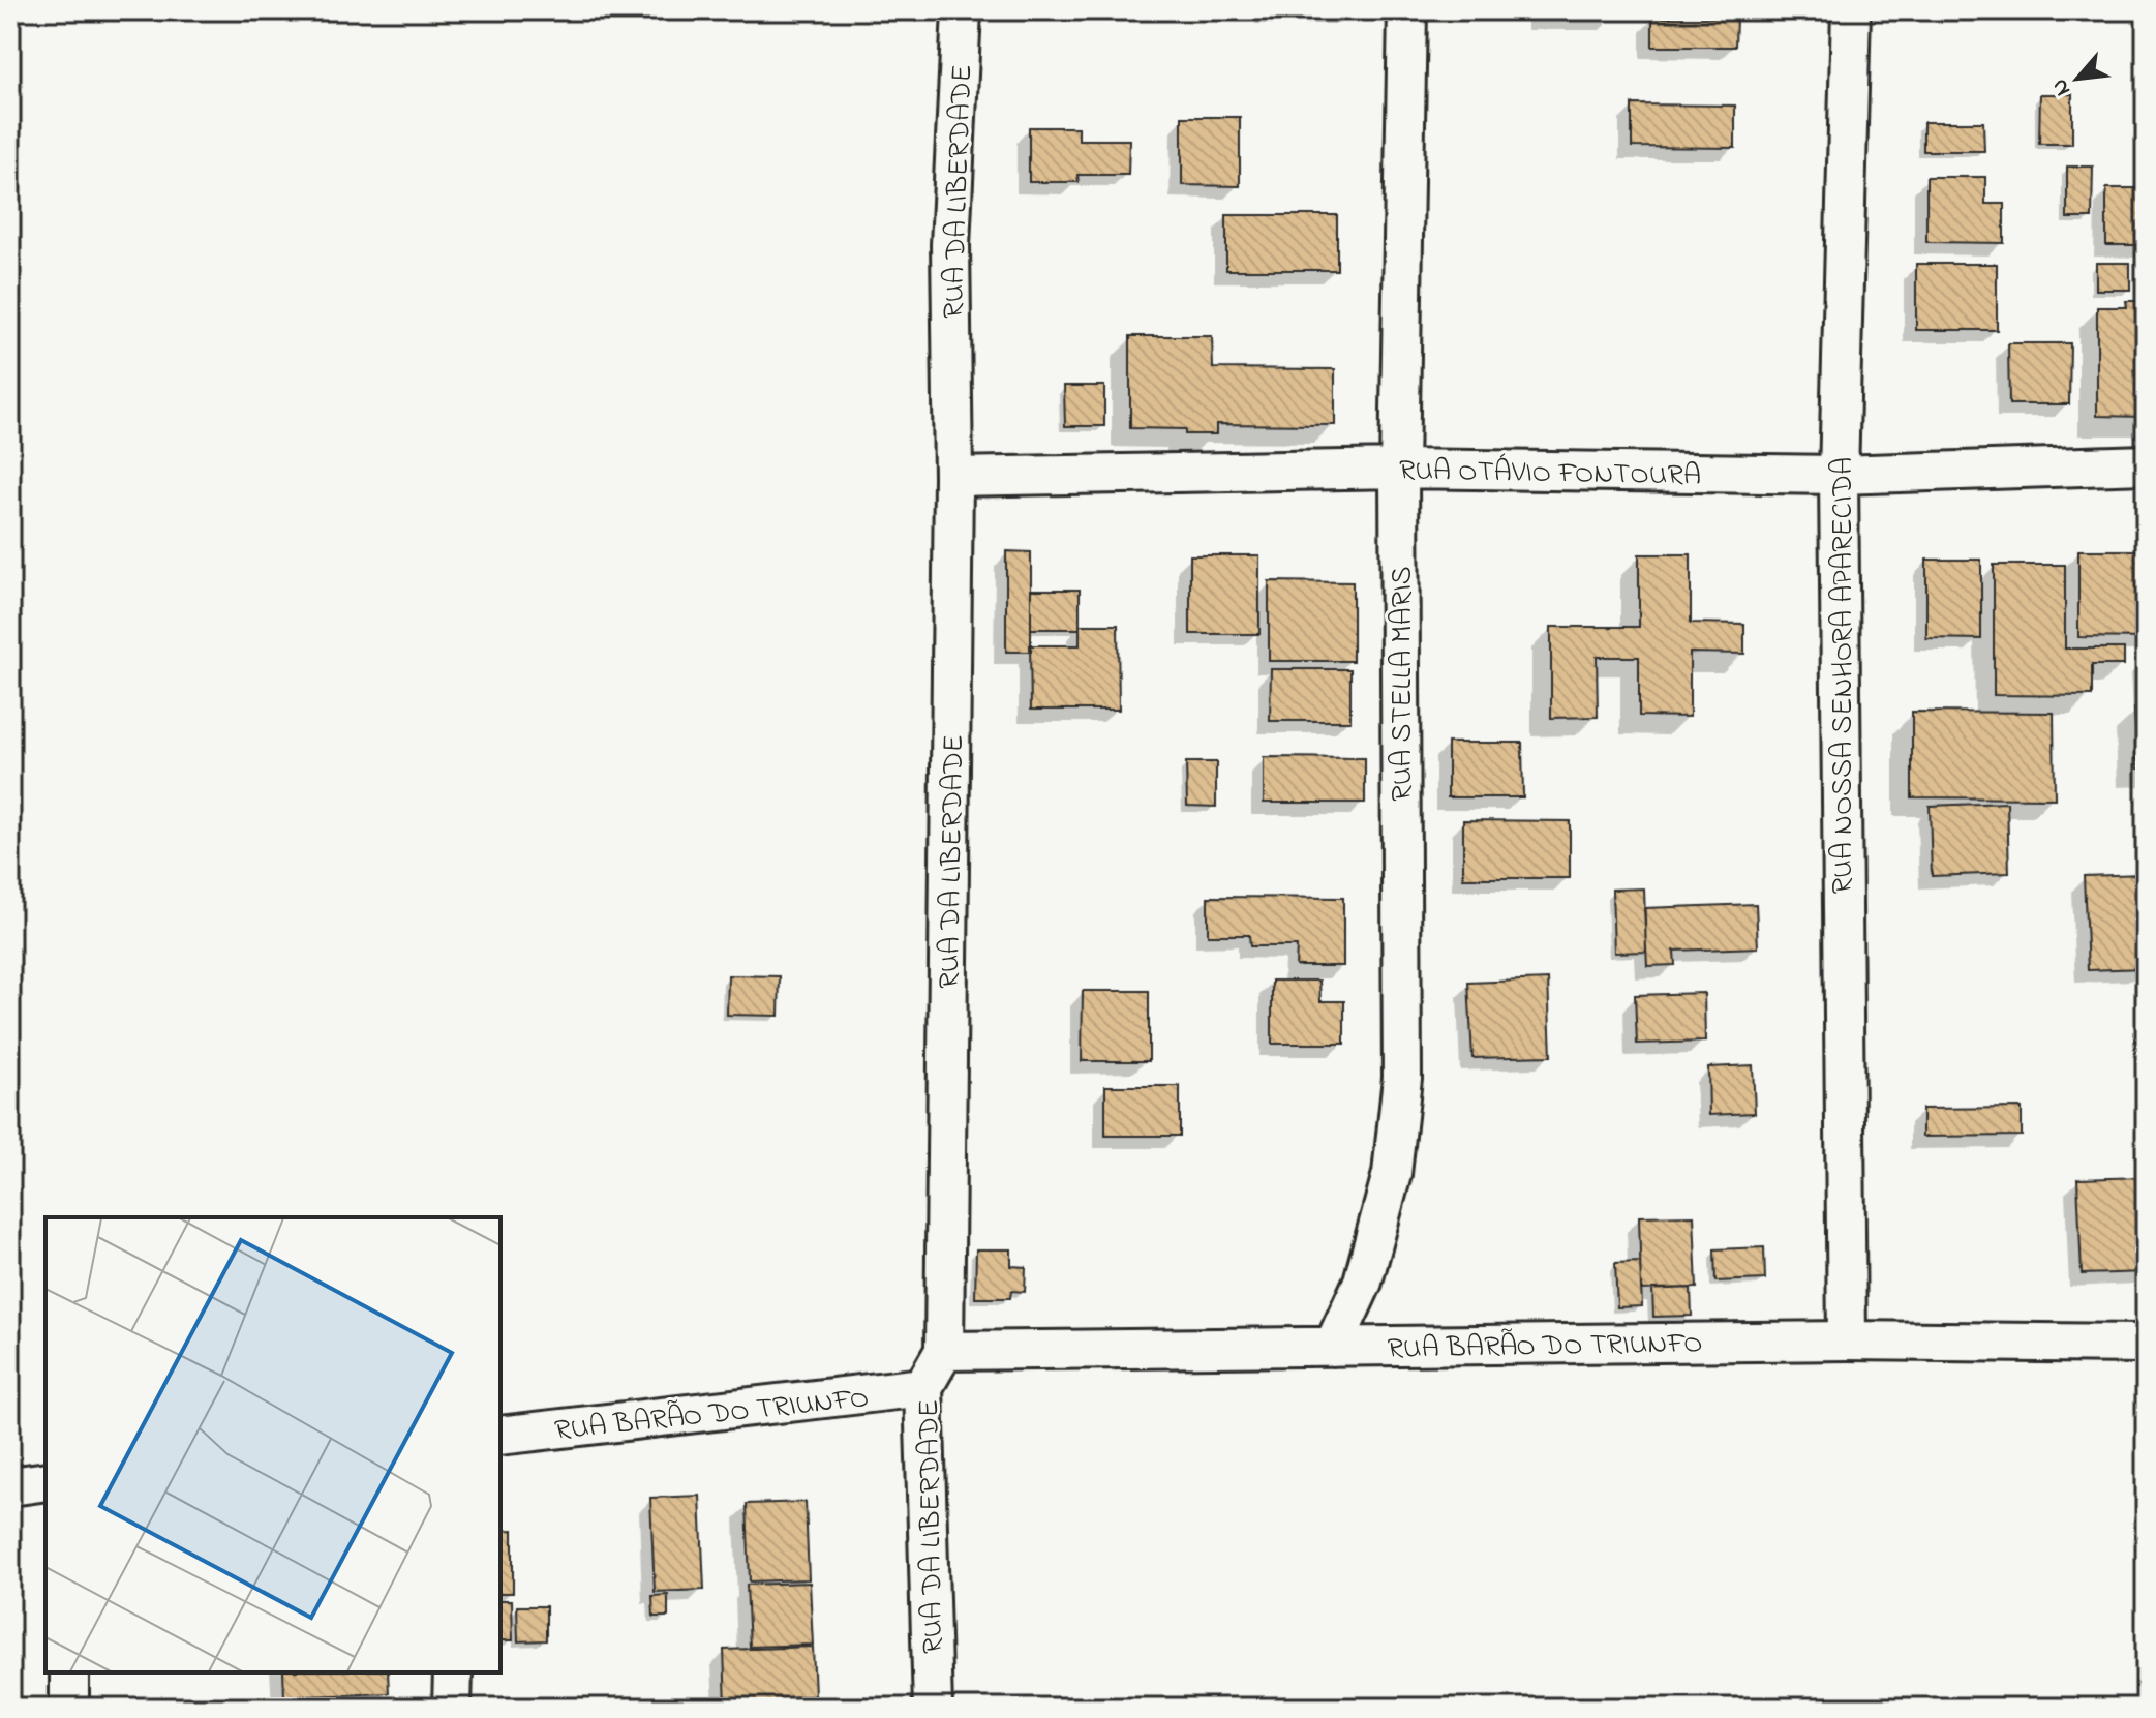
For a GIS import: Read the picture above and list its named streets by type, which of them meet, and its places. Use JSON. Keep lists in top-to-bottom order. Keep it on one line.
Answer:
{"streets":{"street":["RUA DA LIBERDADE","RUA OTÁVIO FONTOURA","RUA NOSSA SENHORA APARECIDA","RUA STELLA MARIS","RUA BARÃO DO TRIUNFO"]},"crossings":[["RUA DA LIBERDADE","RUA OTÁVIO FONTOURA"],["RUA DA LIBERDADE","RUA BARÃO DO TRIUNFO"],["RUA OTÁVIO FONTOURA","RUA NOSSA SENHORA APARECIDA"],["RUA OTÁVIO FONTOURA","RUA STELLA MARIS"],["RUA NOSSA SENHORA APARECIDA","RUA BARÃO DO TRIUNFO"],["RUA STELLA MARIS","RUA BARÃO DO TRIUNFO"]],"north":"bottom left"}
